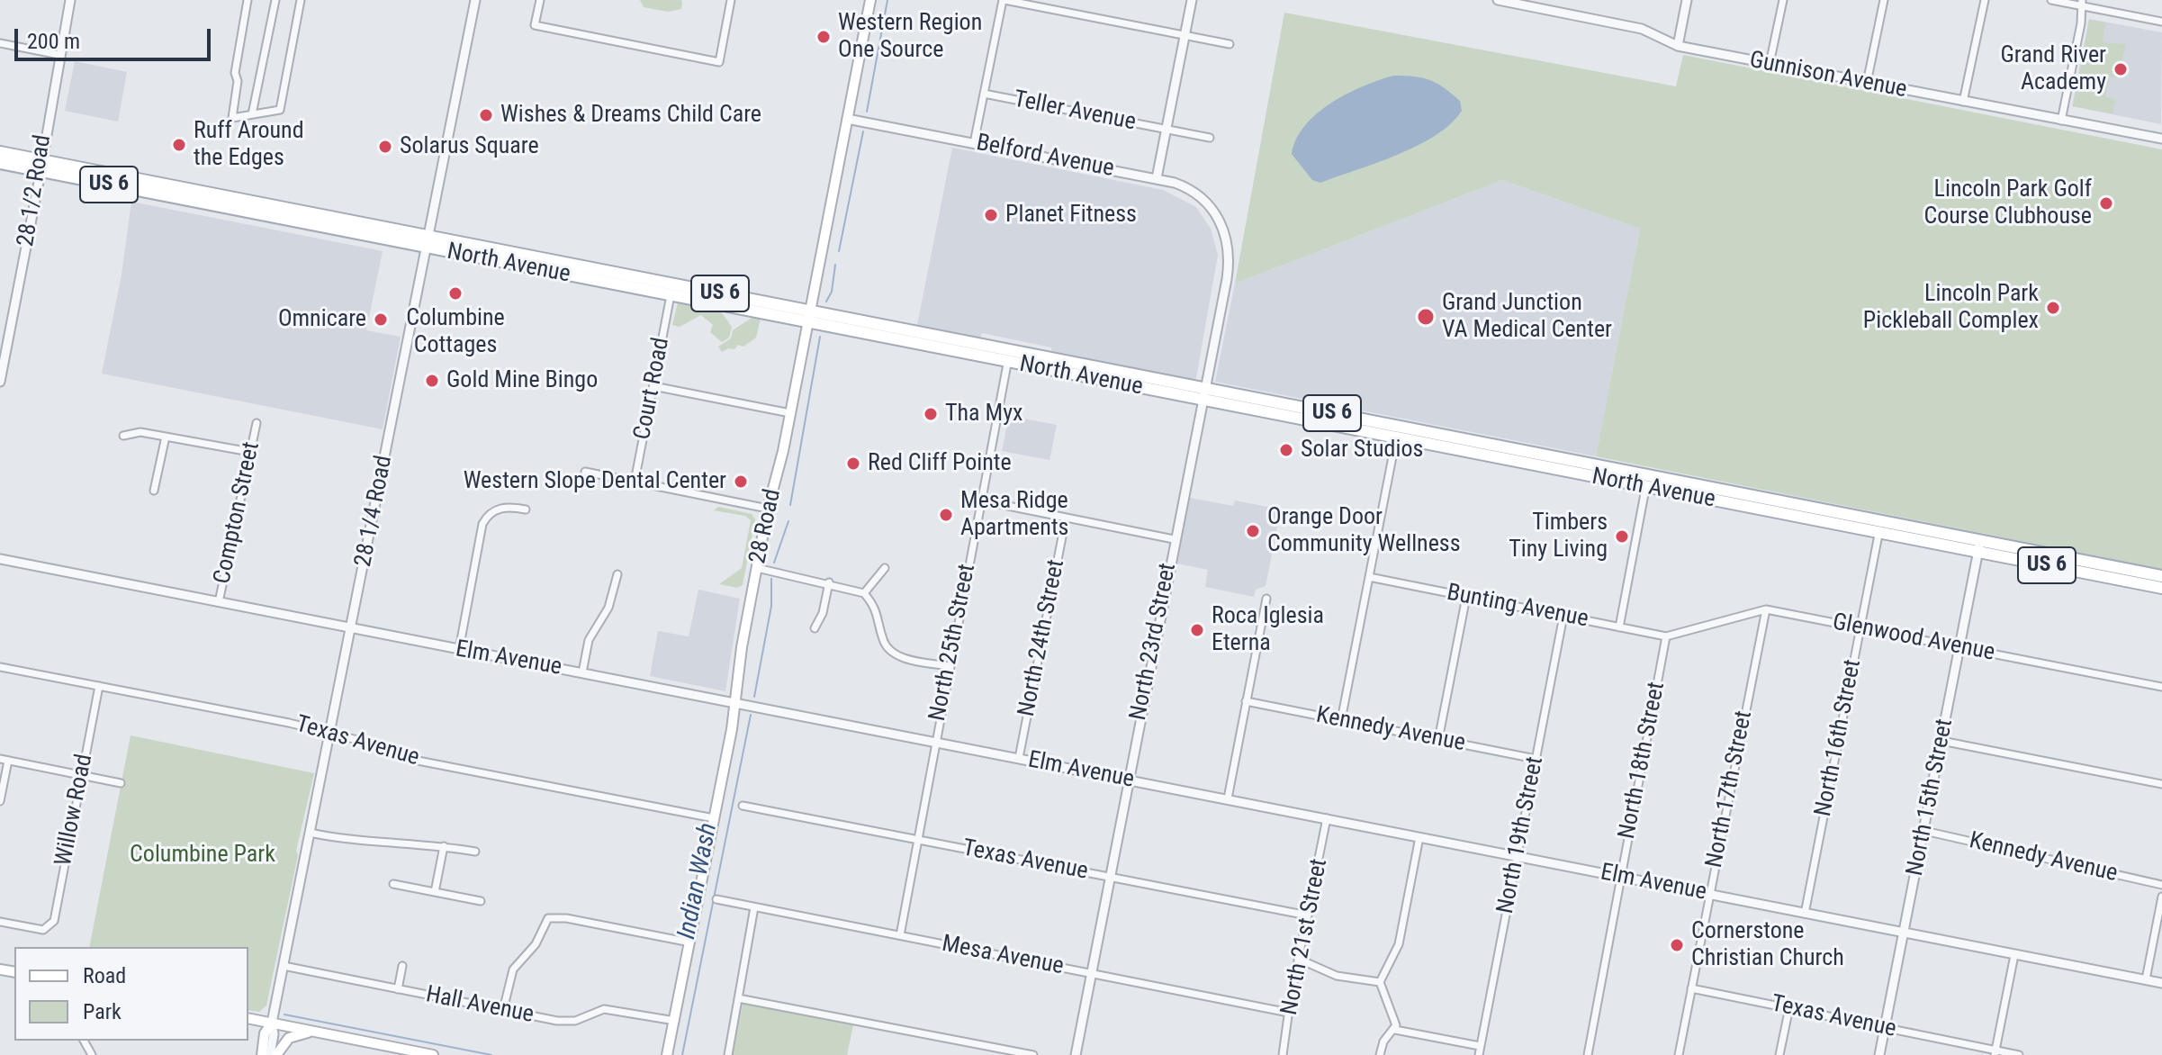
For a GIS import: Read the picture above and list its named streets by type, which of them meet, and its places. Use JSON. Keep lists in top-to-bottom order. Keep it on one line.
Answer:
{"streets":{"main road":["US 6","North Avenue","28 1/4 Road","28 Road"],"street":["Gunnison Avenue","Teller Avenue","Belford Avenue","28 1/2 Road","Court Road","Compton Street","Bunting Avenue","North 24th Street","Glenwood Avenue","North 23rd Street","North 25th Street","Elm Avenue","Kennedy Avenue","North 16th Street","Texas Avenue","North 18th Street","North 17th Street","North 15th Street","Willow Road","North 19th Street","North 21st Street","Mesa Avenue","Hall Avenue"]},"crossings":[["Belford Avenue","28 Road"],["Belford Avenue","North 23rd Street"],["28 1/2 Road","North Avenue"],["North Avenue","Court Road"],["North Avenue","28 1/4 Road"],["North Avenue","28 Road"],["North Avenue","North 23rd Street"],["North Avenue","North 25th Street"],["North Avenue","North 16th Street"],["North Avenue","North 15th Street"],["28 1/4 Road","Elm Avenue"],["28 1/4 Road","Texas Avenue"],["28 1/4 Road","Hall Avenue"],["Compton Street","Elm Avenue"],["28 Road","Elm Avenue"],["28 Road","Texas Avenue"],["28 Road","Hall Avenue"],["Bunting Avenue","Glenwood Avenue"],["Bunting Avenue","North 18th Street"],["Bunting Avenue","North 19th Street"],["North 24th Street","Elm Avenue"],["Glenwood Avenue","North 16th Street"],["Glenwood Avenue","North 18th Street"],["Glenwood Avenue","North 17th Street"],["Glenwood Avenue","North 15th Street"],["North 23rd Street","Elm Avenue"],["North 23rd Street","Texas Avenue"],["North 23rd Street","Mesa Avenue"],["North 25th Street","Elm Avenue"],["North 25th Street","Texas Avenue"],["North 25th Street","Mesa Avenue"],["Elm Avenue","North 16th Street"],["Elm Avenue","North 18th Street"],["Elm Avenue","North 17th Street"],["Elm Avenue","North 15th Street"],["Elm Avenue","North 19th Street"],["Elm Avenue","North 21st Street"],["Kennedy Avenue","North 15th Street"],["Kennedy Avenue","North 19th Street"],["Texas Avenue","North 17th Street"],["Texas Avenue","North 15th Street"],["Texas Avenue","Willow Road"],["Texas Avenue","North 21st Street"],["North 21st Street","Mesa Avenue"]],"water":["Indian Wash"],"parks":["Columbine Park"],"places":["Western Region One Source","Grand River Academy","Wishes & Dreams Child Care","Ruff Around the Edges","Solarus Square","Lincoln Park Golf Course Clubhouse","Planet Fitness","Columbine Cottages","Lincoln Park Pickleball Complex","Grand Junction VA Medical Center","Omnicare","Gold Mine Bingo","Tha Myx","Solar Studios","Red Cliff Pointe","Western Slope Dental Center","Mesa Ridge Apartments","Orange Door Community Wellness","Timbers Tiny Living","Roca Iglesia Eterna","Cornerstone Christian Church"],"legend":["Road","Park"],"scale_bar":"200 m"}
